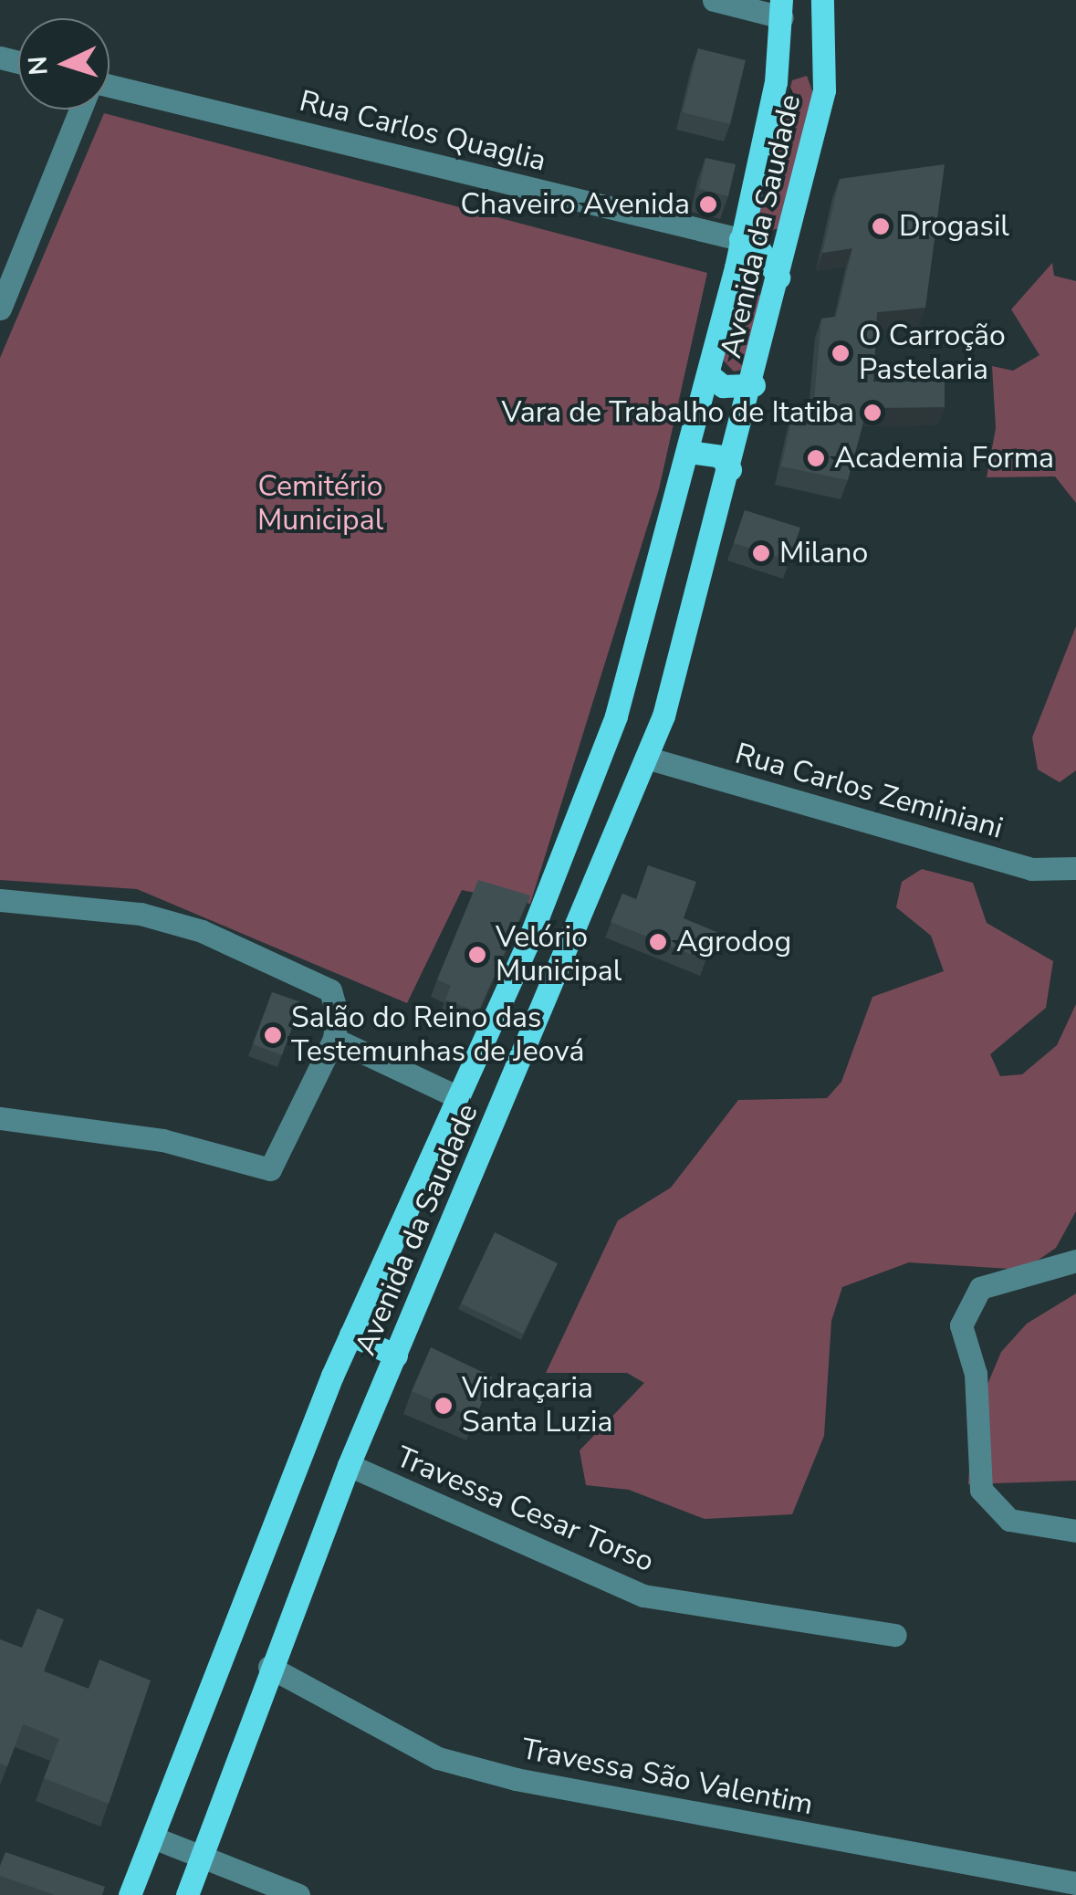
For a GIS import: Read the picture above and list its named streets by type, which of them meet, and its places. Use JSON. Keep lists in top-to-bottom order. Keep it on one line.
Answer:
{"streets":{"main road":["Avenida da Saudade"],"street":["Rua Carlos Quaglia","Rua Carlos Zeminiani","Travessa Cesar Torso","Travessa São Valentim"]},"crossings":[["Rua Carlos Quaglia","Avenida da Saudade"],["Avenida da Saudade","Rua Carlos Zeminiani"],["Avenida da Saudade","Travessa Cesar Torso"],["Avenida da Saudade","Travessa São Valentim"]],"parks":["Cemitério Municipal"],"places":["Chaveiro Avenida","Drogasil","O Carroção Pastelaria","Vara de Trabalho de Itatiba","Academia Forma","Milano","Agrodog","Velório Municipal","Salão do Reino das Testemunhas de Jeová","Vidraçaria Santa Luzia"],"north":"left"}
